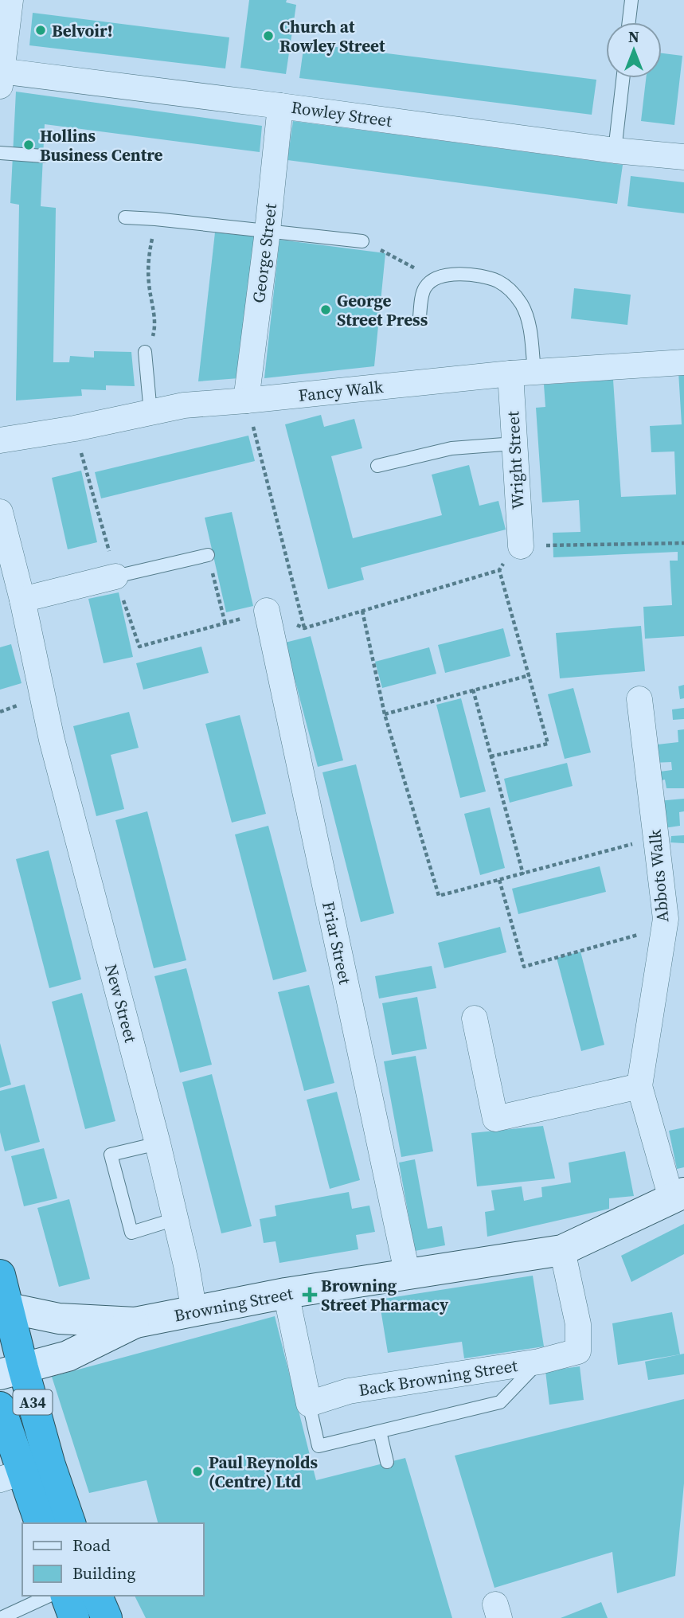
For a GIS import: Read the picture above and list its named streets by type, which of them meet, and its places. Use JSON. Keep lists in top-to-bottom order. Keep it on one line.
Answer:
{"streets":{"highway":["A34"],"street":["Rowley Street","George Street","Fancy Walk","Wright Street","Abbots Walk","Friar Street","New Street","Browning Street","Back Browning Street"]},"crossings":[["Rowley Street","George Street"],["George Street","Fancy Walk"],["Fancy Walk","Wright Street"],["Abbots Walk","Browning Street"],["Friar Street","Browning Street"],["New Street","Browning Street"],["Browning Street","Back Browning Street"],["Browning Street","A34"]],"places":{"other":["Belvoir!","Church at Rowley Street","Hollins Business Centre","George Street Press","Paul Reynolds (Centre) Ltd"],"health":["Browning Street Pharmacy"]},"legend":["Road","Building"],"north":"top"}
